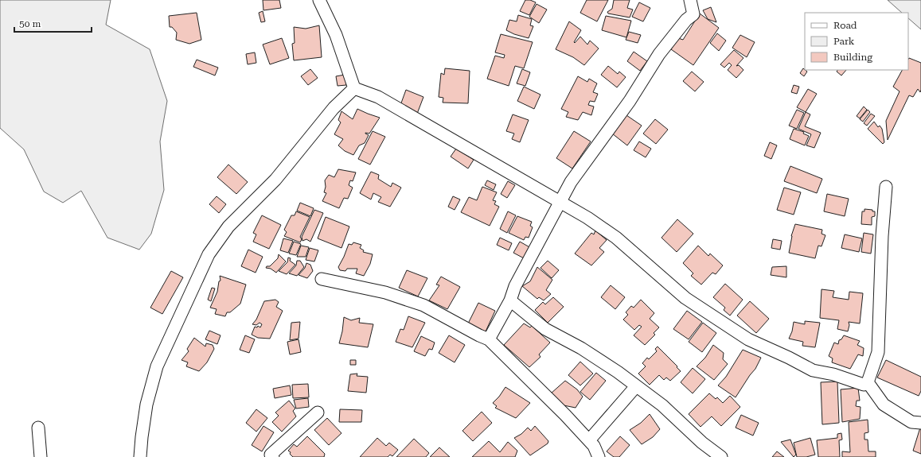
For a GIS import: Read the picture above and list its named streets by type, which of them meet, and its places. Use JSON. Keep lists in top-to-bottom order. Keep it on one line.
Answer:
{"legend":["Road","Park","Building"],"scale_bar":"50 m"}
